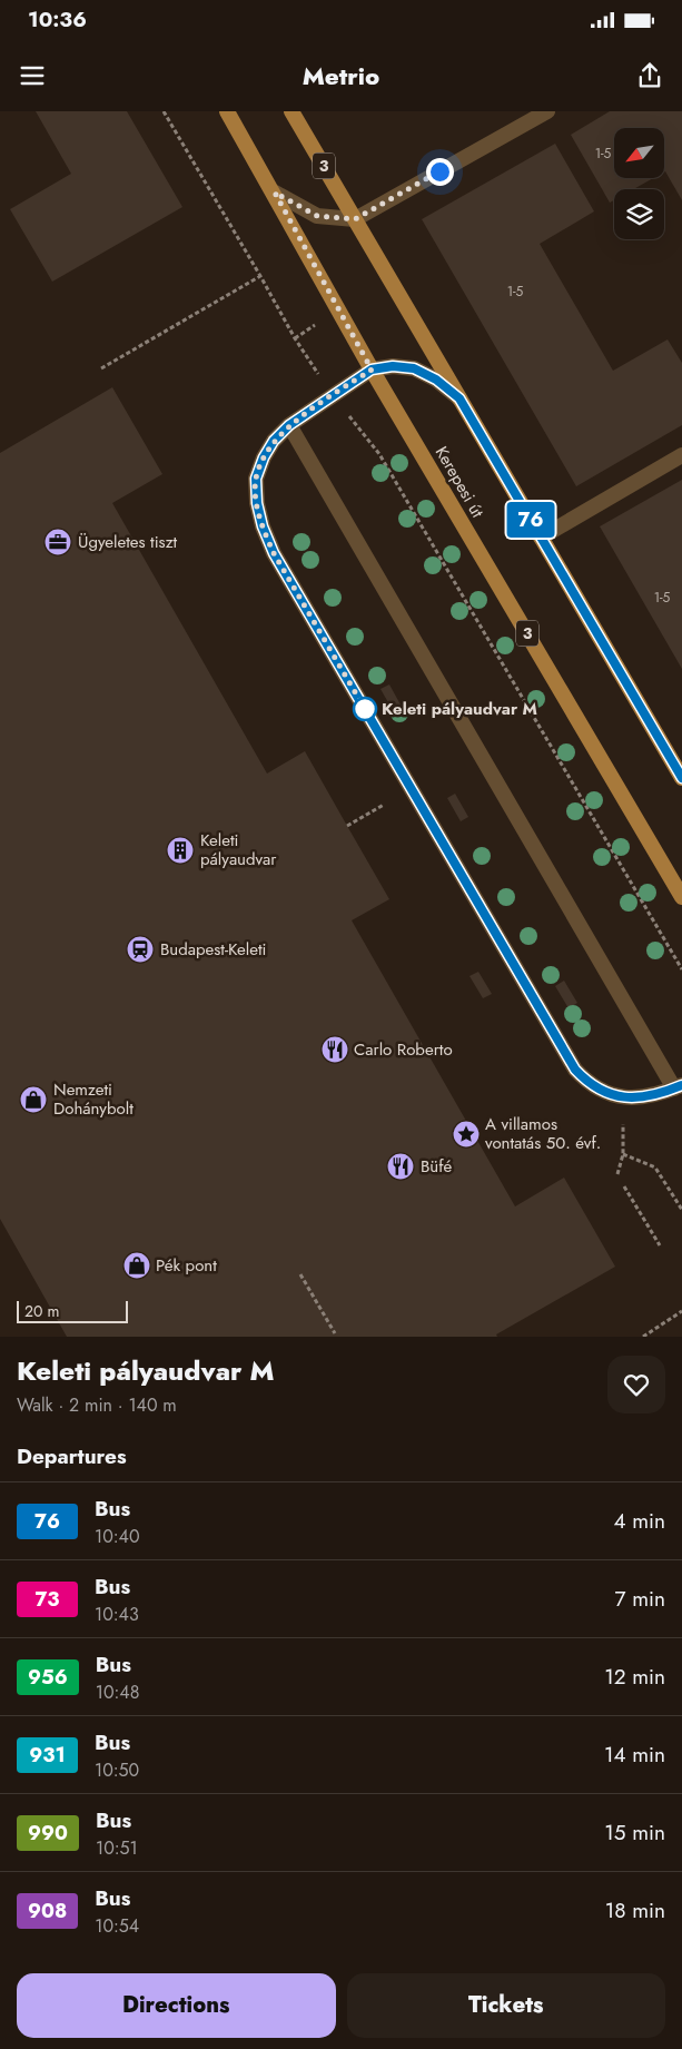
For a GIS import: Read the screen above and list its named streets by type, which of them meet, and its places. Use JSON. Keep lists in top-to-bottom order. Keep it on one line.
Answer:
{"streets":{"main road":["3","Kerepesi út"]},"places":{"office":["Ügyeletes tiszt"],"other":["Keleti pályaudvar M"],"building":["Keleti pályaudvar"],"station":["Budapest-Keleti"],"restaurant":["Carlo Roberto","Büfé"],"shop":["Nemzeti Dohánybolt","Pék pont"],"place":["A villamos vontatás 50. évf."]},"lines":["bus line 76"],"house_numbers":["1-5","1-5","1-5"],"scale_bar":"20 m","north":"bottom left","page":{"status":"10:36","header":"Metrio","on_map":"76","scale":"20 m","heading":[["Keleti pályaudvar M","Walk · 2 min · 140 m"],"Departures"],"list":[{"mark":"76","name":"Bus","note":"10:40","value":"4 min"},{"mark":"73","name":"Bus","note":"10:43","value":"7 min"},{"mark":"956","name":"Bus","note":"10:48","value":"12 min"},{"mark":"931","name":"Bus","note":"10:50","value":"14 min"},{"mark":"990","name":"Bus","note":"10:51","value":"15 min"},{"mark":"908","name":"Bus","note":"10:54","value":"18 min"}],"buttons":["Directions","Tickets"]}}
